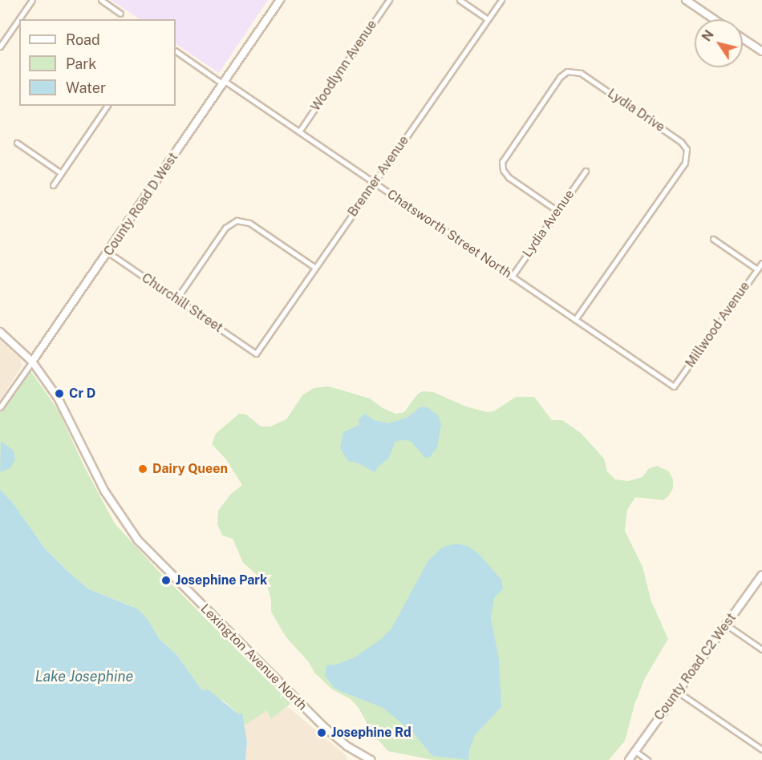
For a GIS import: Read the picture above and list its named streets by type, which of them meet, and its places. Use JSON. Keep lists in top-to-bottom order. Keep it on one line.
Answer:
{"streets":{"street":["Woodlynn Avenue","Lydia Drive","Brenner Avenue","County Road D West","Lydia Avenue","Chatsworth Street North","Churchill Street","Millwood Avenue","Lexington Avenue North","County Road C2 West"]},"crossings":[["Woodlynn Avenue","Chatsworth Street North"],["Lydia Drive","Lydia Avenue"],["Lydia Drive","Chatsworth Street North"],["Brenner Avenue","Chatsworth Street North"],["Brenner Avenue","Churchill Street"],["County Road D West","Chatsworth Street North"],["County Road D West","Churchill Street"],["County Road D West","Lexington Avenue North"],["Lydia Avenue","Chatsworth Street North"],["Chatsworth Street North","Millwood Avenue"]],"water":["Lake Josephine"],"places":["Cr D","Dairy Queen","Josephine Park","Josephine Rd"],"legend":["Road","Park","Water"],"north":"top left"}
